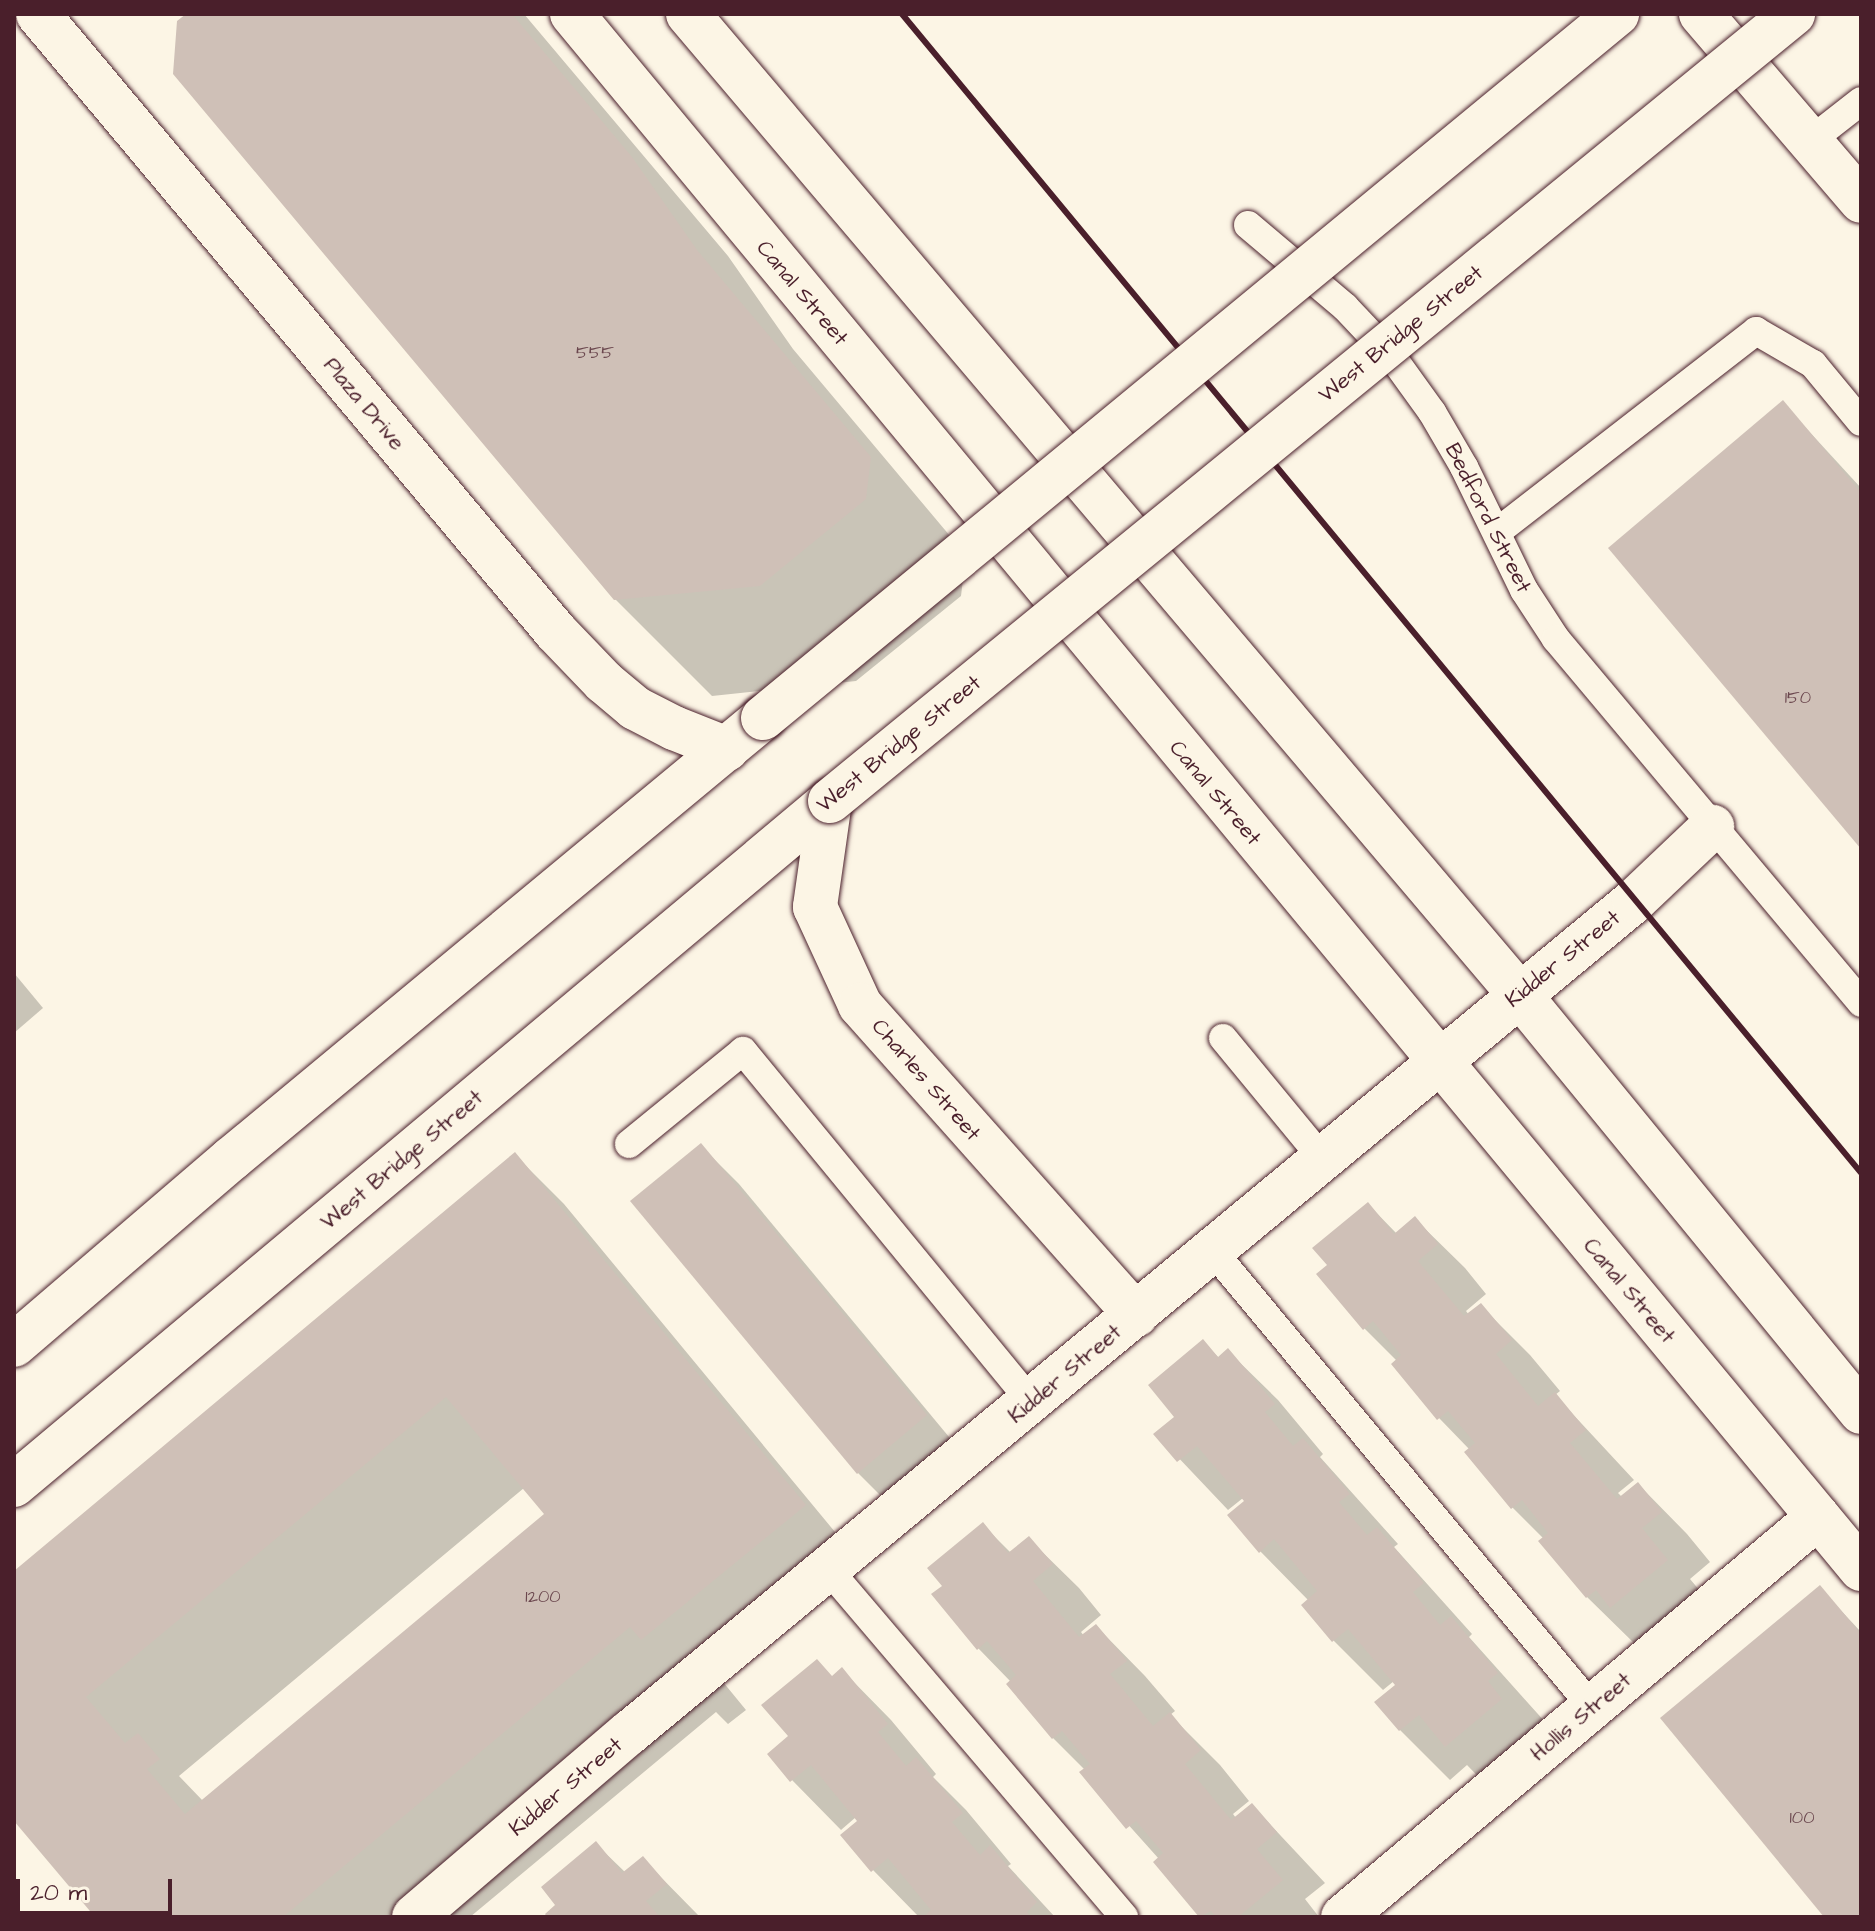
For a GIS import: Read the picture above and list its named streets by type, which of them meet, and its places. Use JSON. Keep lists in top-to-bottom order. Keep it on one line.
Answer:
{"streets":{"street":["Canal Street","West Bridge Street","Plaza Drive","Kidder Street","Charles Street","Hollis Street"],"lane":["Bedford Street"]},"crossings":[["Canal Street","Kidder Street"],["Canal Street","Hollis Street"],["West Bridge Street","Charles Street"],["Bedford Street","Kidder Street"],["Kidder Street","Charles Street"]],"house_numbers":["555","150","1200","100"],"scale_bar":"20 m"}
